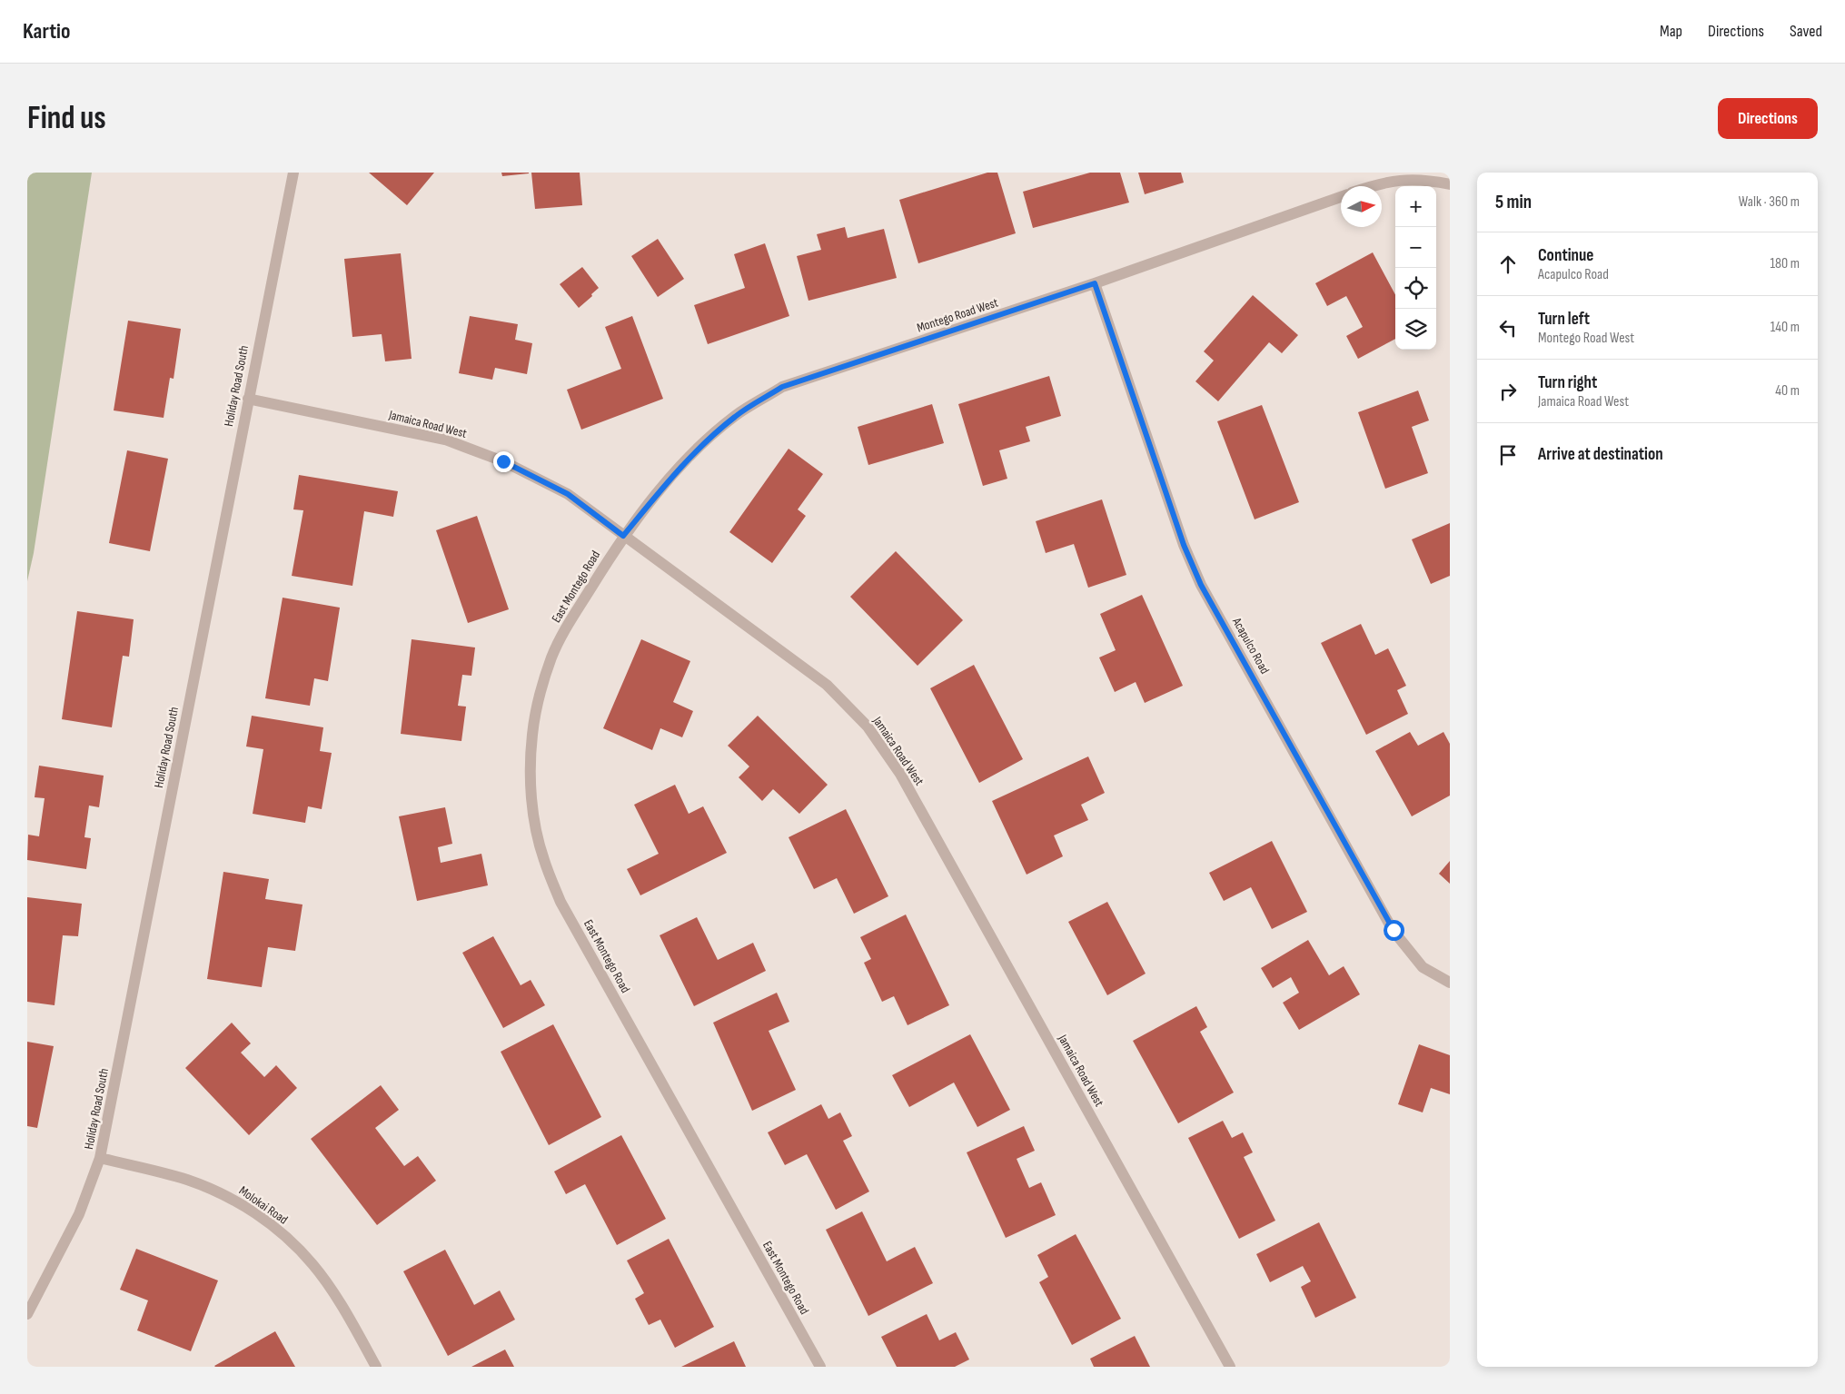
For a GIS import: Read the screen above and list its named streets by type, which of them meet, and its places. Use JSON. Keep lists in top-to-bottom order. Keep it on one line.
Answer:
{"streets":{"street":["Montego Road West","Holiday Road South","Jamaica Road West","East Montego Road","Acapulco Road","Molokai Road"]},"crossings":[["Montego Road West","Jamaica Road West"],["Montego Road West","East Montego Road"],["Montego Road West","Acapulco Road"],["Holiday Road South","Jamaica Road West"],["Holiday Road South","Molokai Road"],["Jamaica Road West","East Montego Road"]],"north":"right","page":{"header":"Kartio","nav":["Map","Directions","Saved"],"buttons":"Directions","title":"Find us","heading":["5 min","Walk · 360 m"],"map_buttons":["+","−"],"list":[["Continue","Acapulco Road","180 m"],["Turn left","Montego Road West","140 m"],["Turn right","Jamaica Road West","40 m"],"Arrive at destination"]}}
